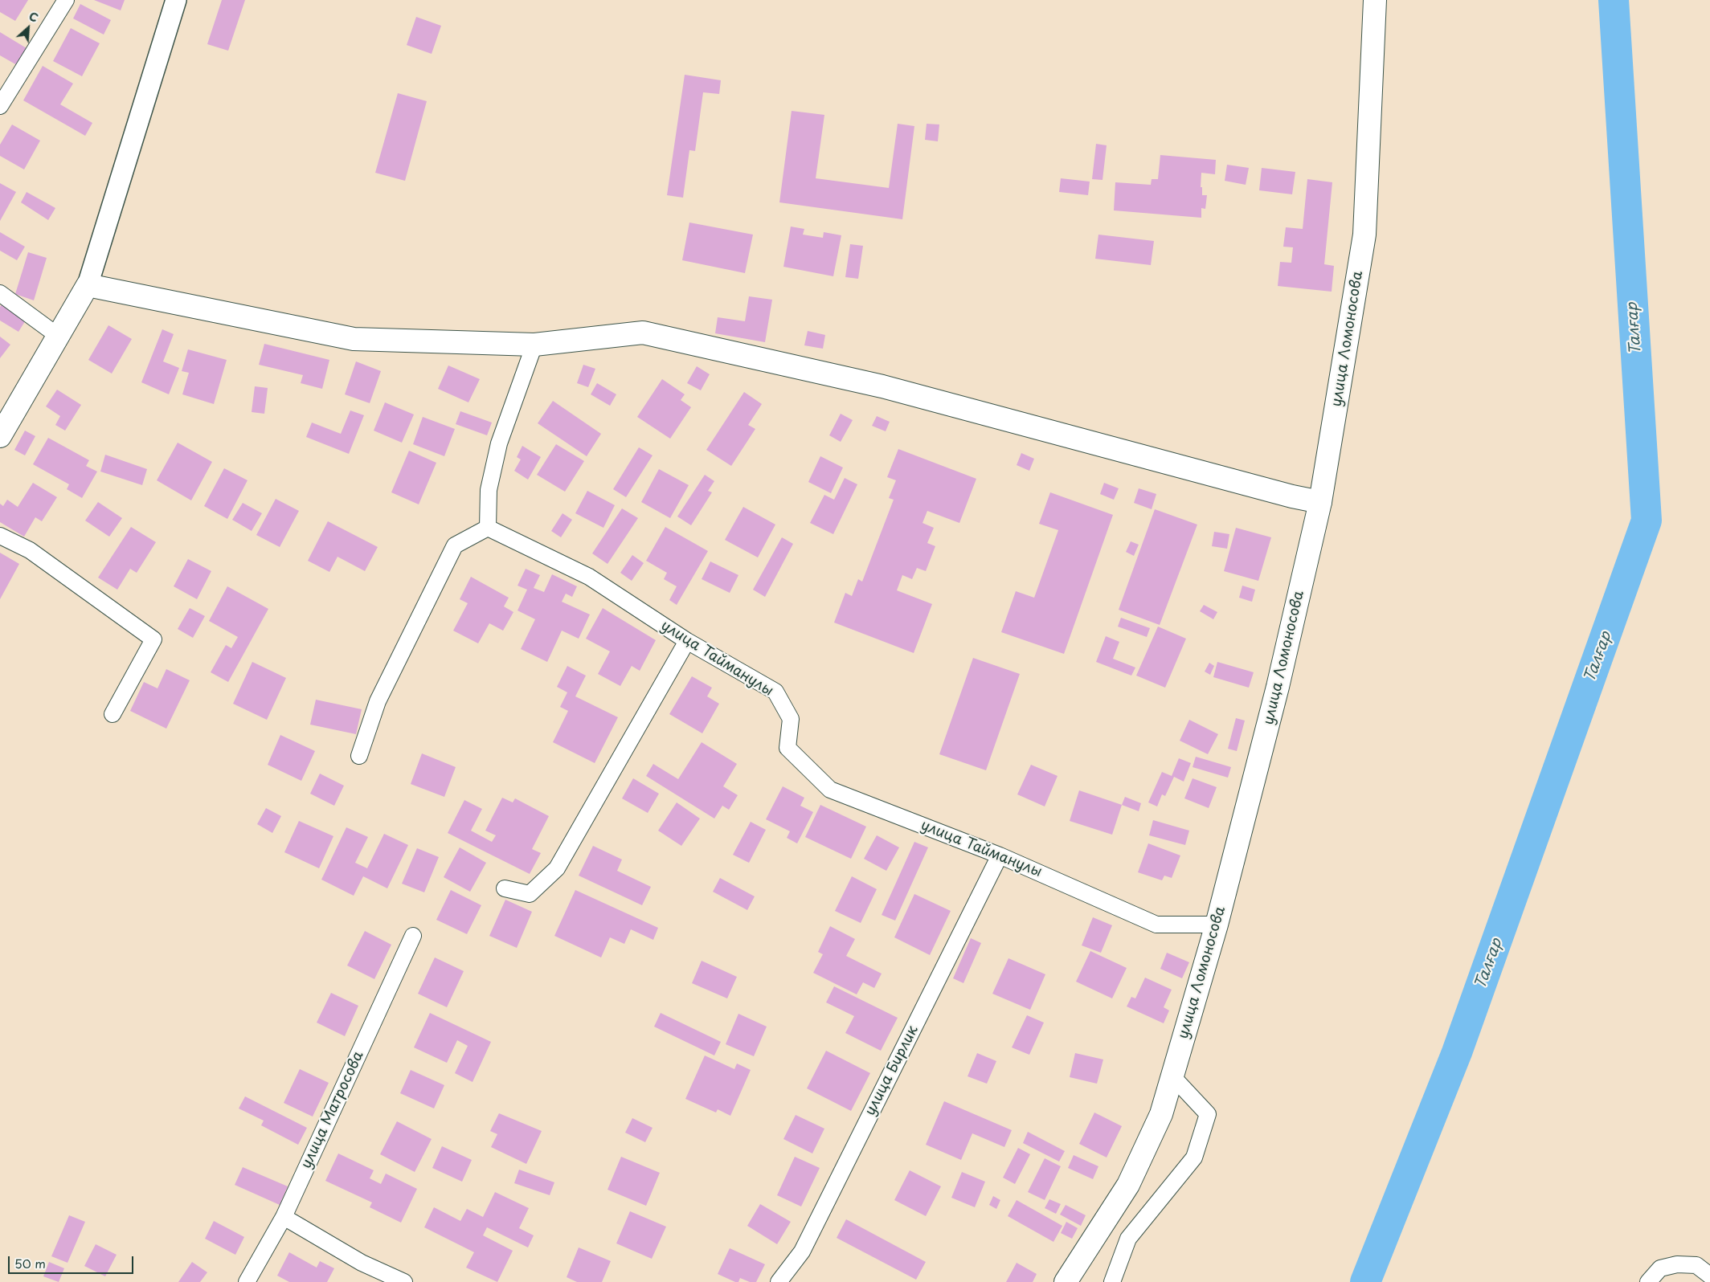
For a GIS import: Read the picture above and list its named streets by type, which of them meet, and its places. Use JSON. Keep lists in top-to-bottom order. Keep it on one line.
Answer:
{"streets":{"main road":["улица Ломоносова"],"street":["улица Тайманулы","улица Бирлик","улица Матросова"]},"crossings":[["улица Ломоносова","улица Тайманулы"],["улица Тайманулы","улица Бирлик"]],"water":["Талғар"],"scale_bar":"50 m","north":"top right"}
